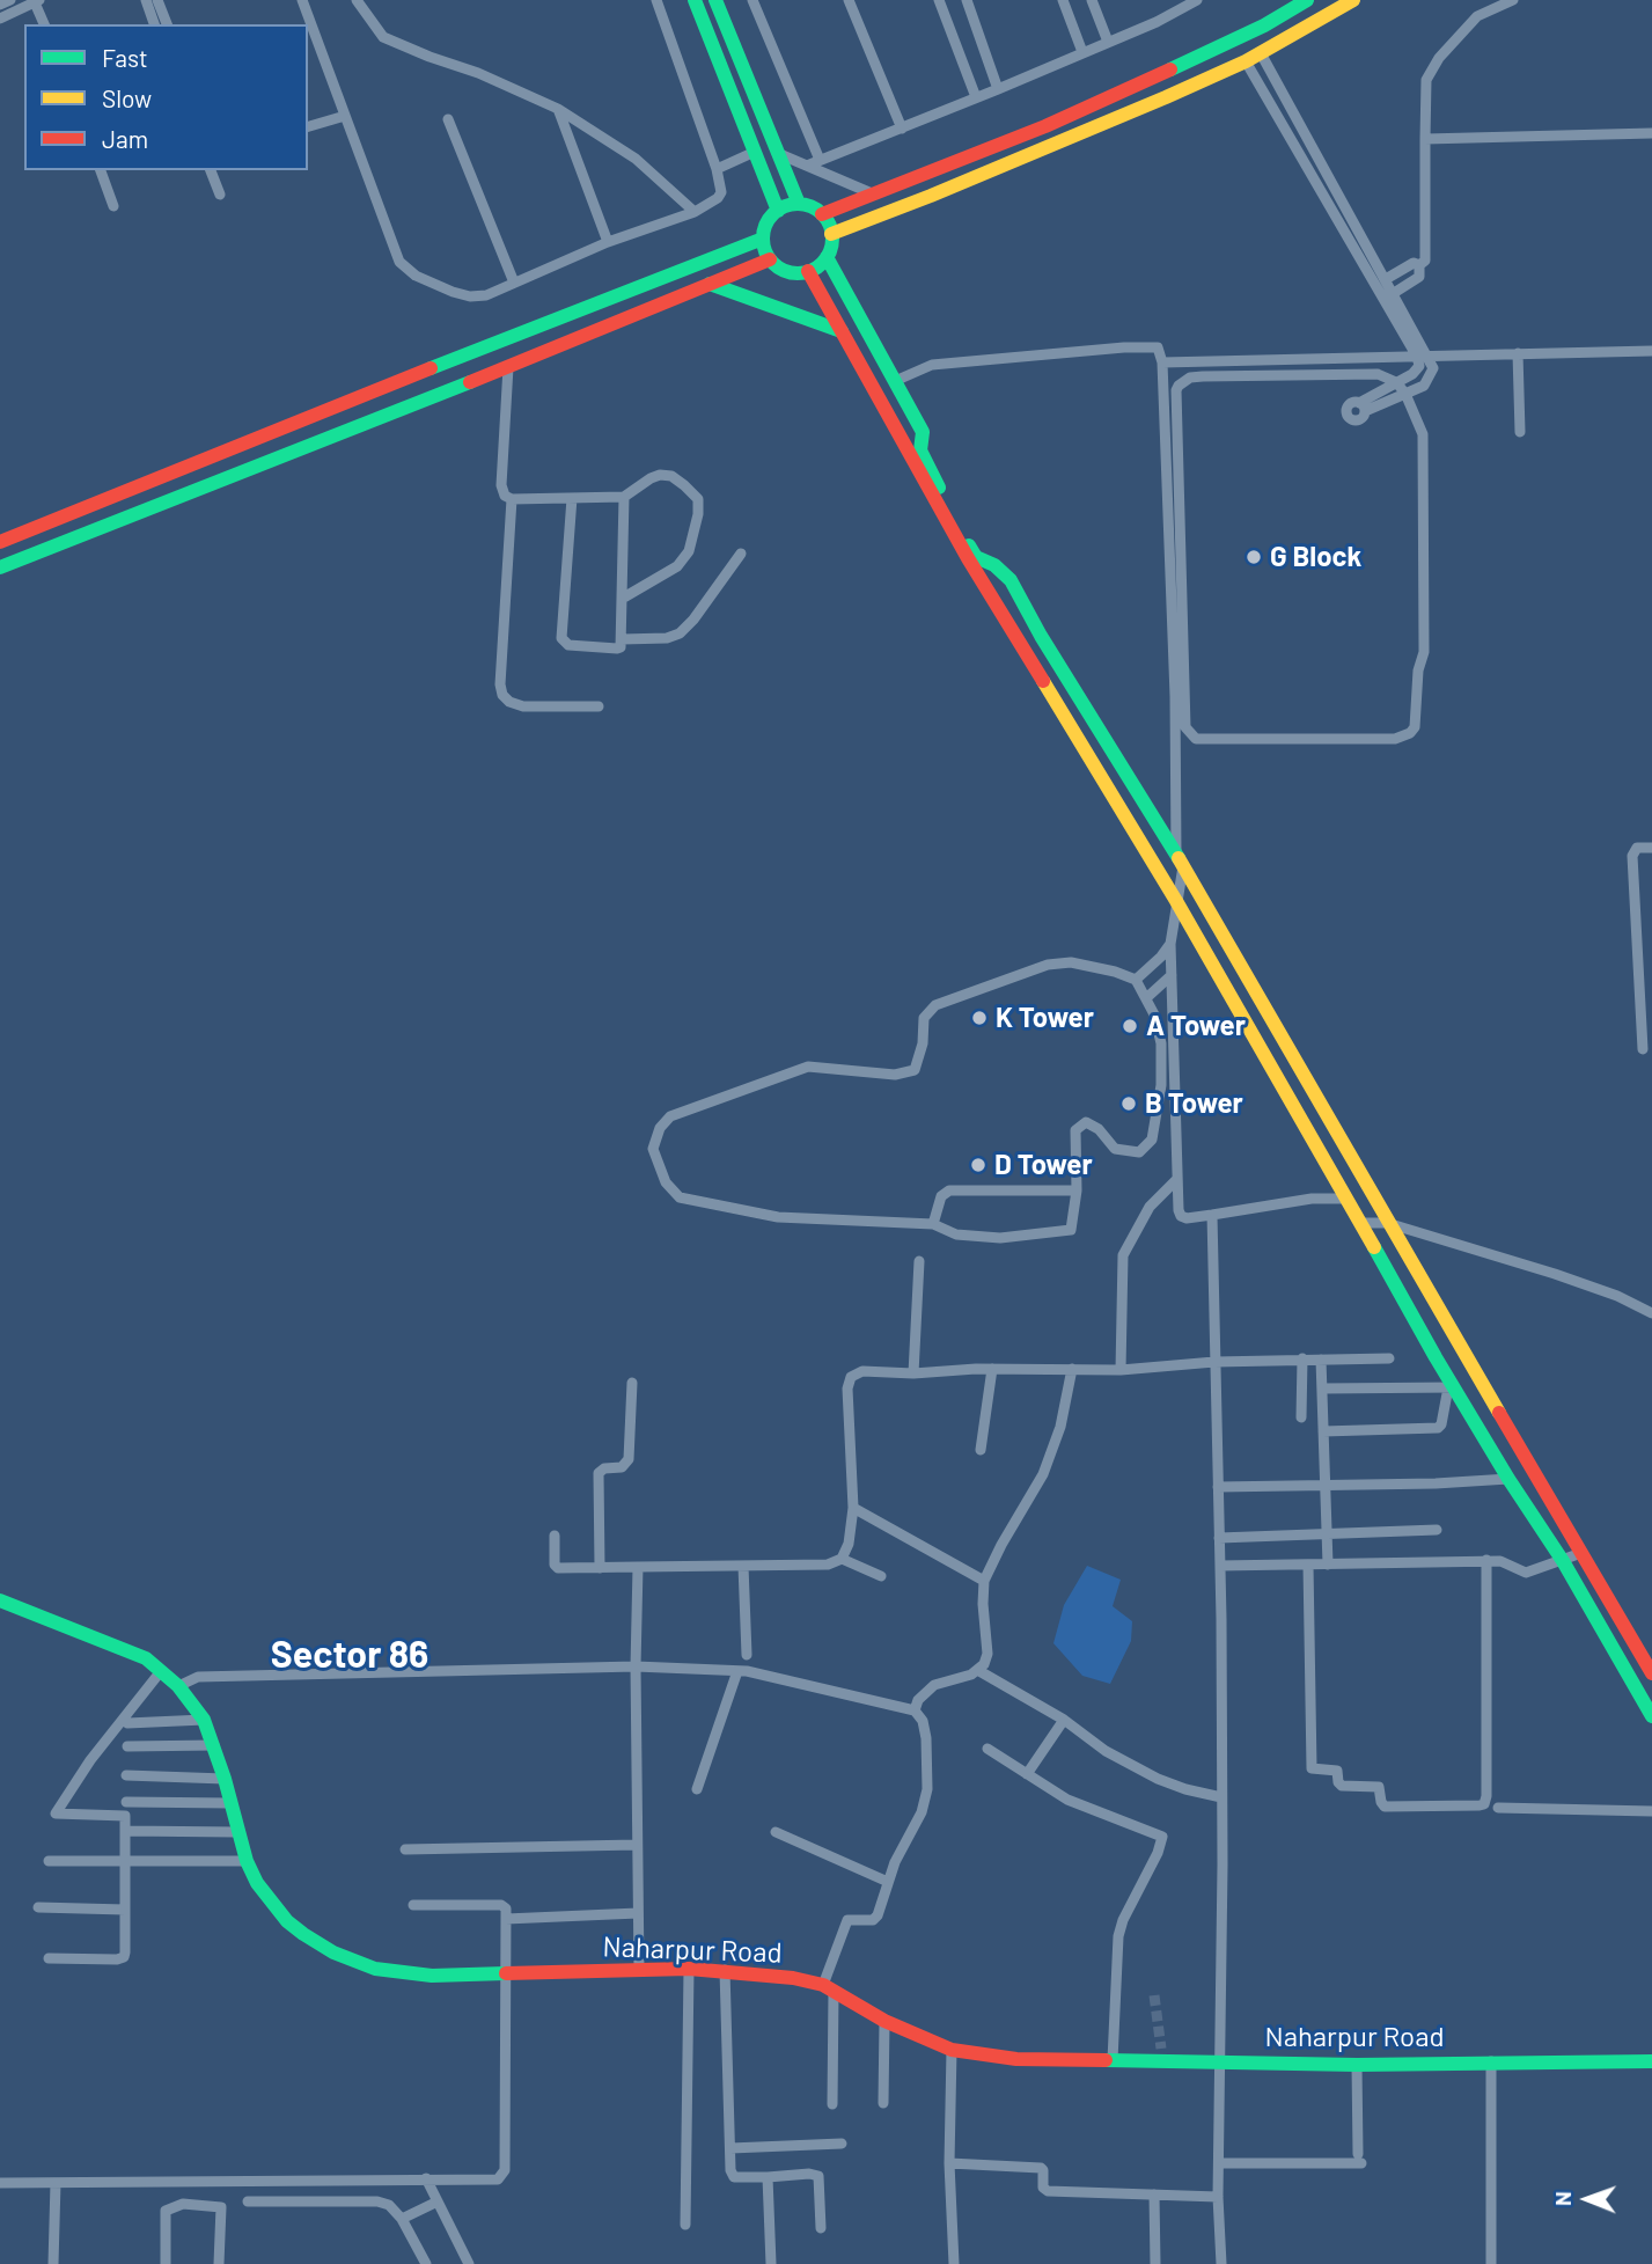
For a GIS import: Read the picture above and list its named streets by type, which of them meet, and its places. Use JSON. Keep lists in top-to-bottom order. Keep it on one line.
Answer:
{"streets":{"street":["Naharpur Road"]},"districts":["Sector 86"],"places":["G Block","K Tower","A Tower","B Tower","D Tower"],"legend":["Fast","Slow","Jam"],"north":"left"}
